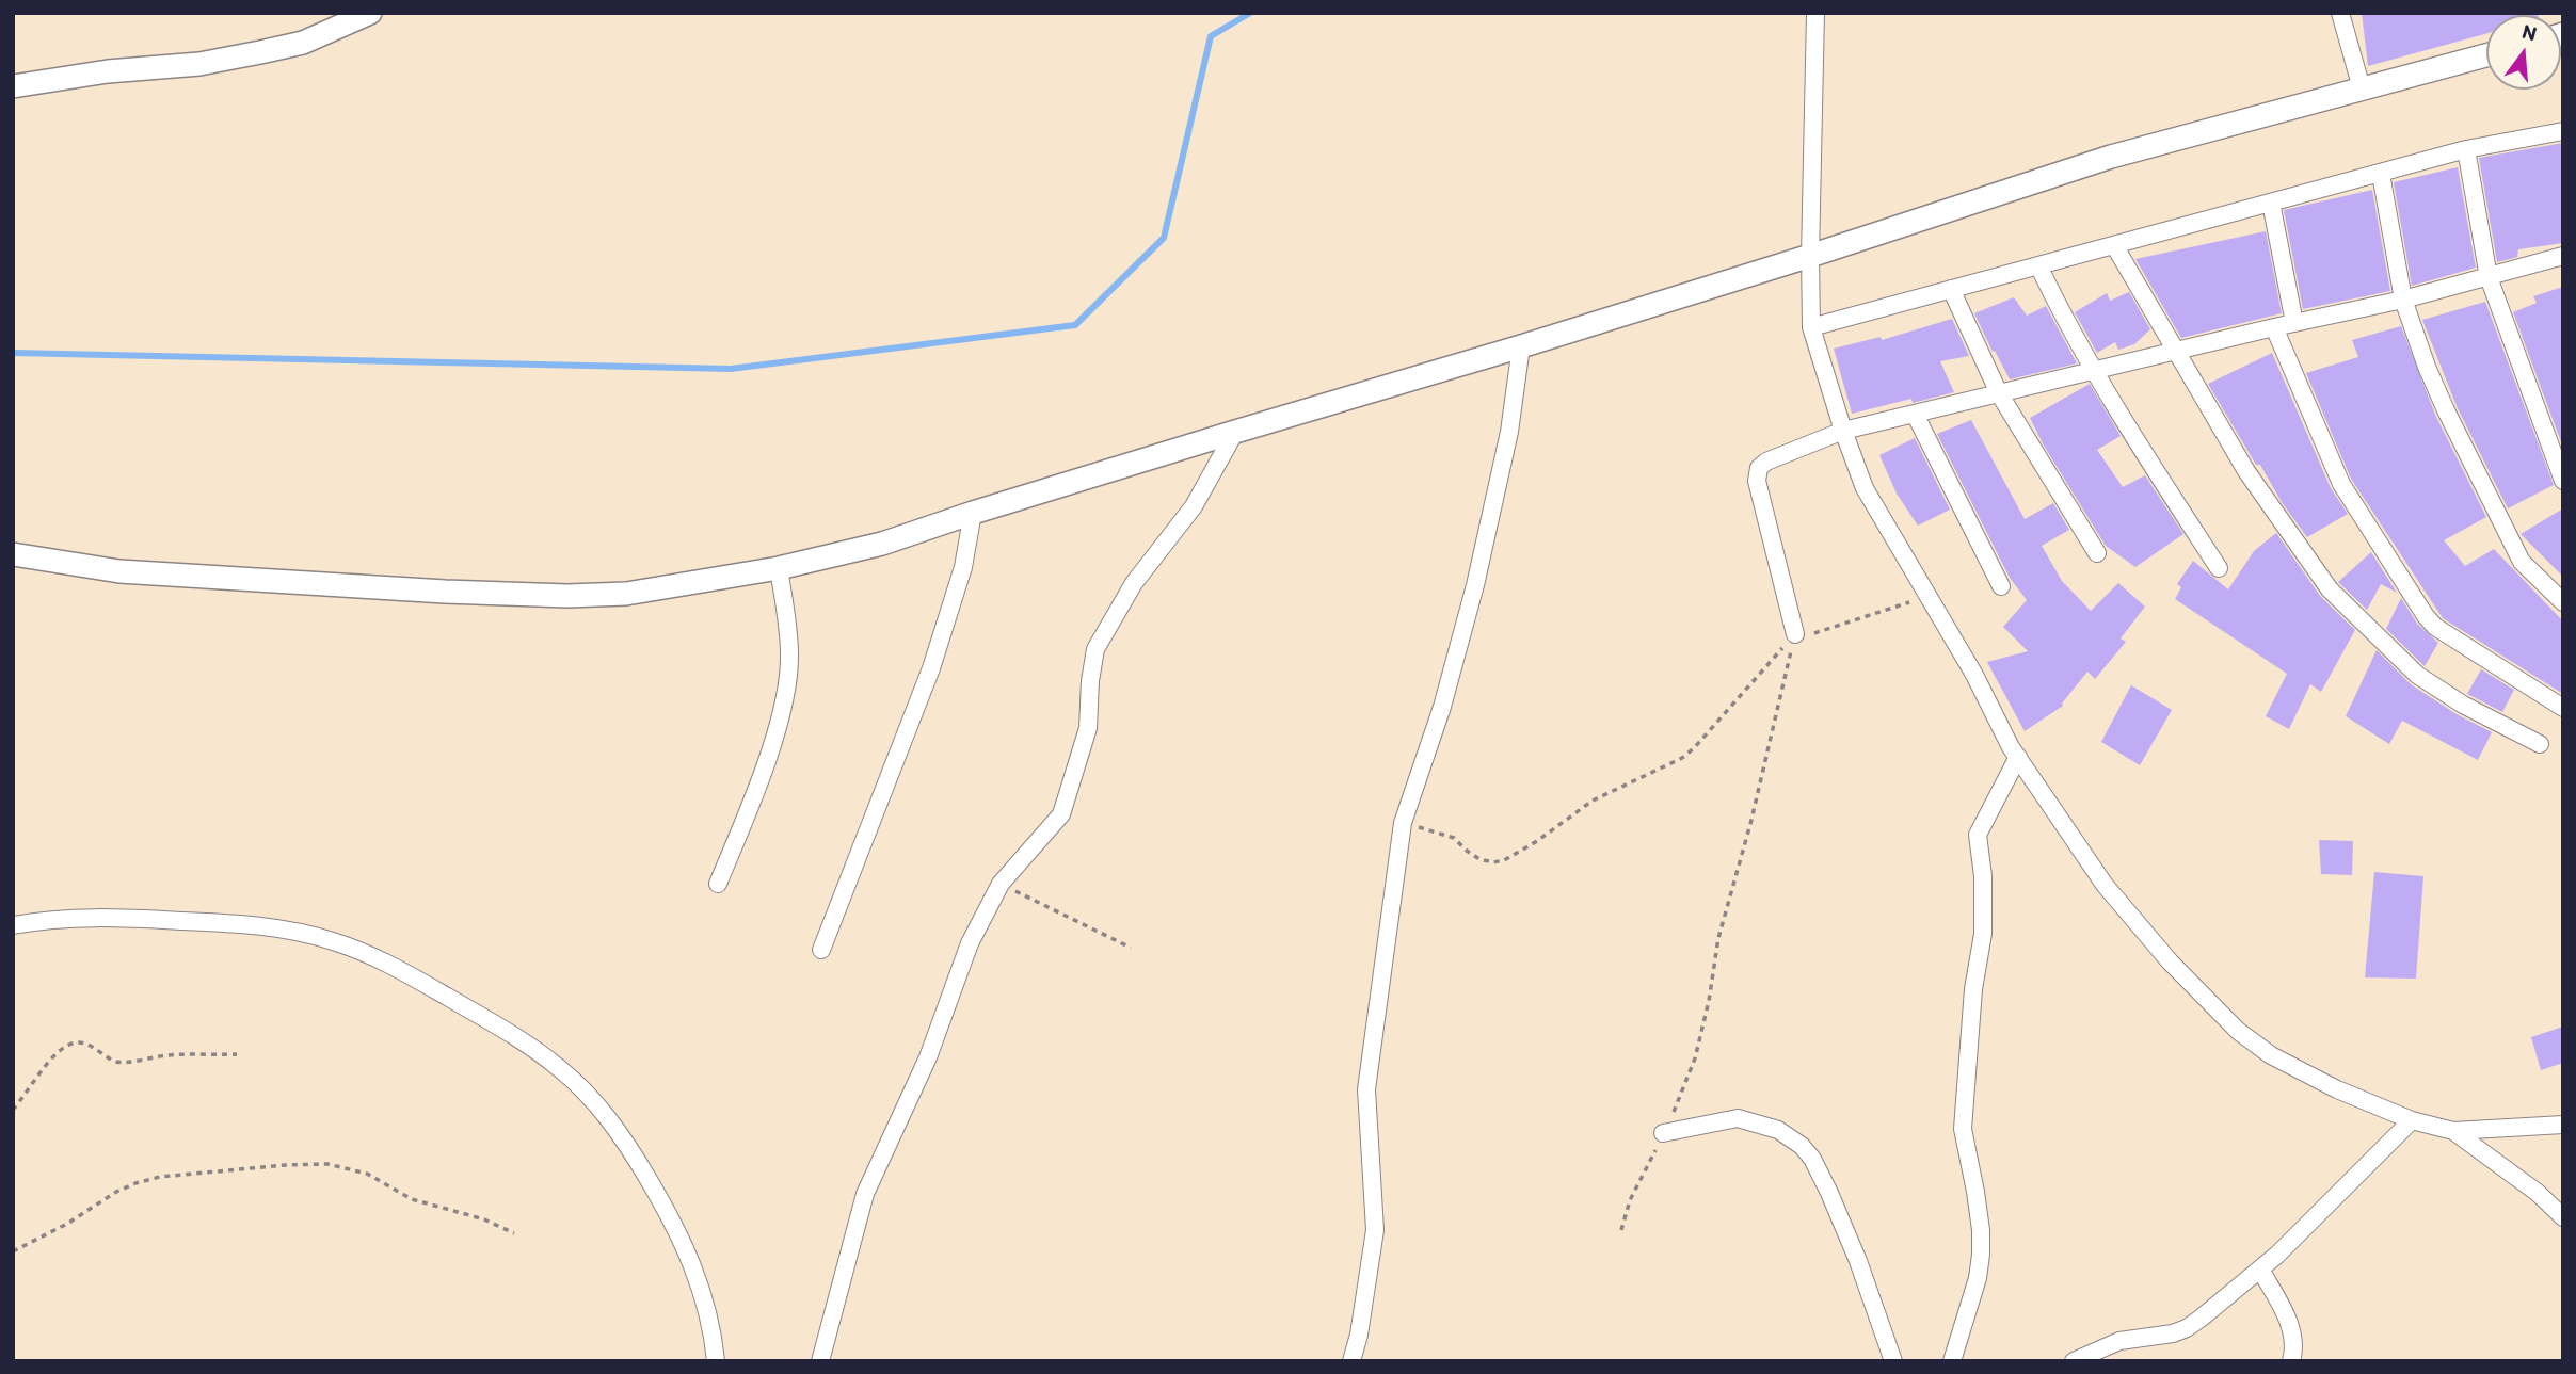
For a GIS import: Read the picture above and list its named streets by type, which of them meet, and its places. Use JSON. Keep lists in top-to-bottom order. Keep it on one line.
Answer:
{"north":"top"}
